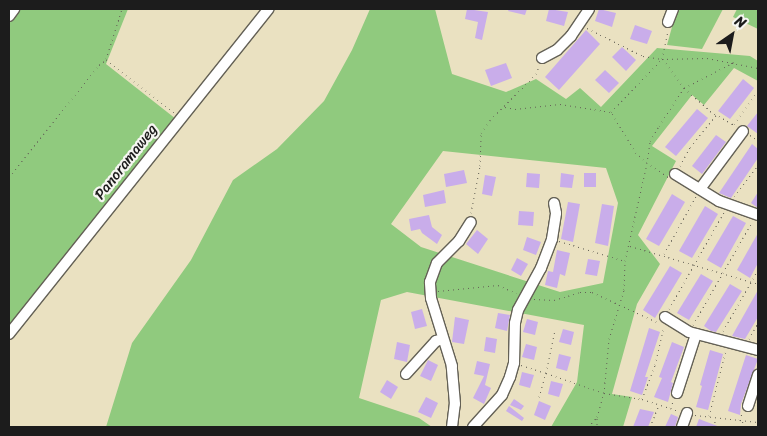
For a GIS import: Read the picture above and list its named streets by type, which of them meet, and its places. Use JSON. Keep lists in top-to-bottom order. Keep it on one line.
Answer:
{"streets":{"street":["Panoramaweg"]},"north":"top right"}
